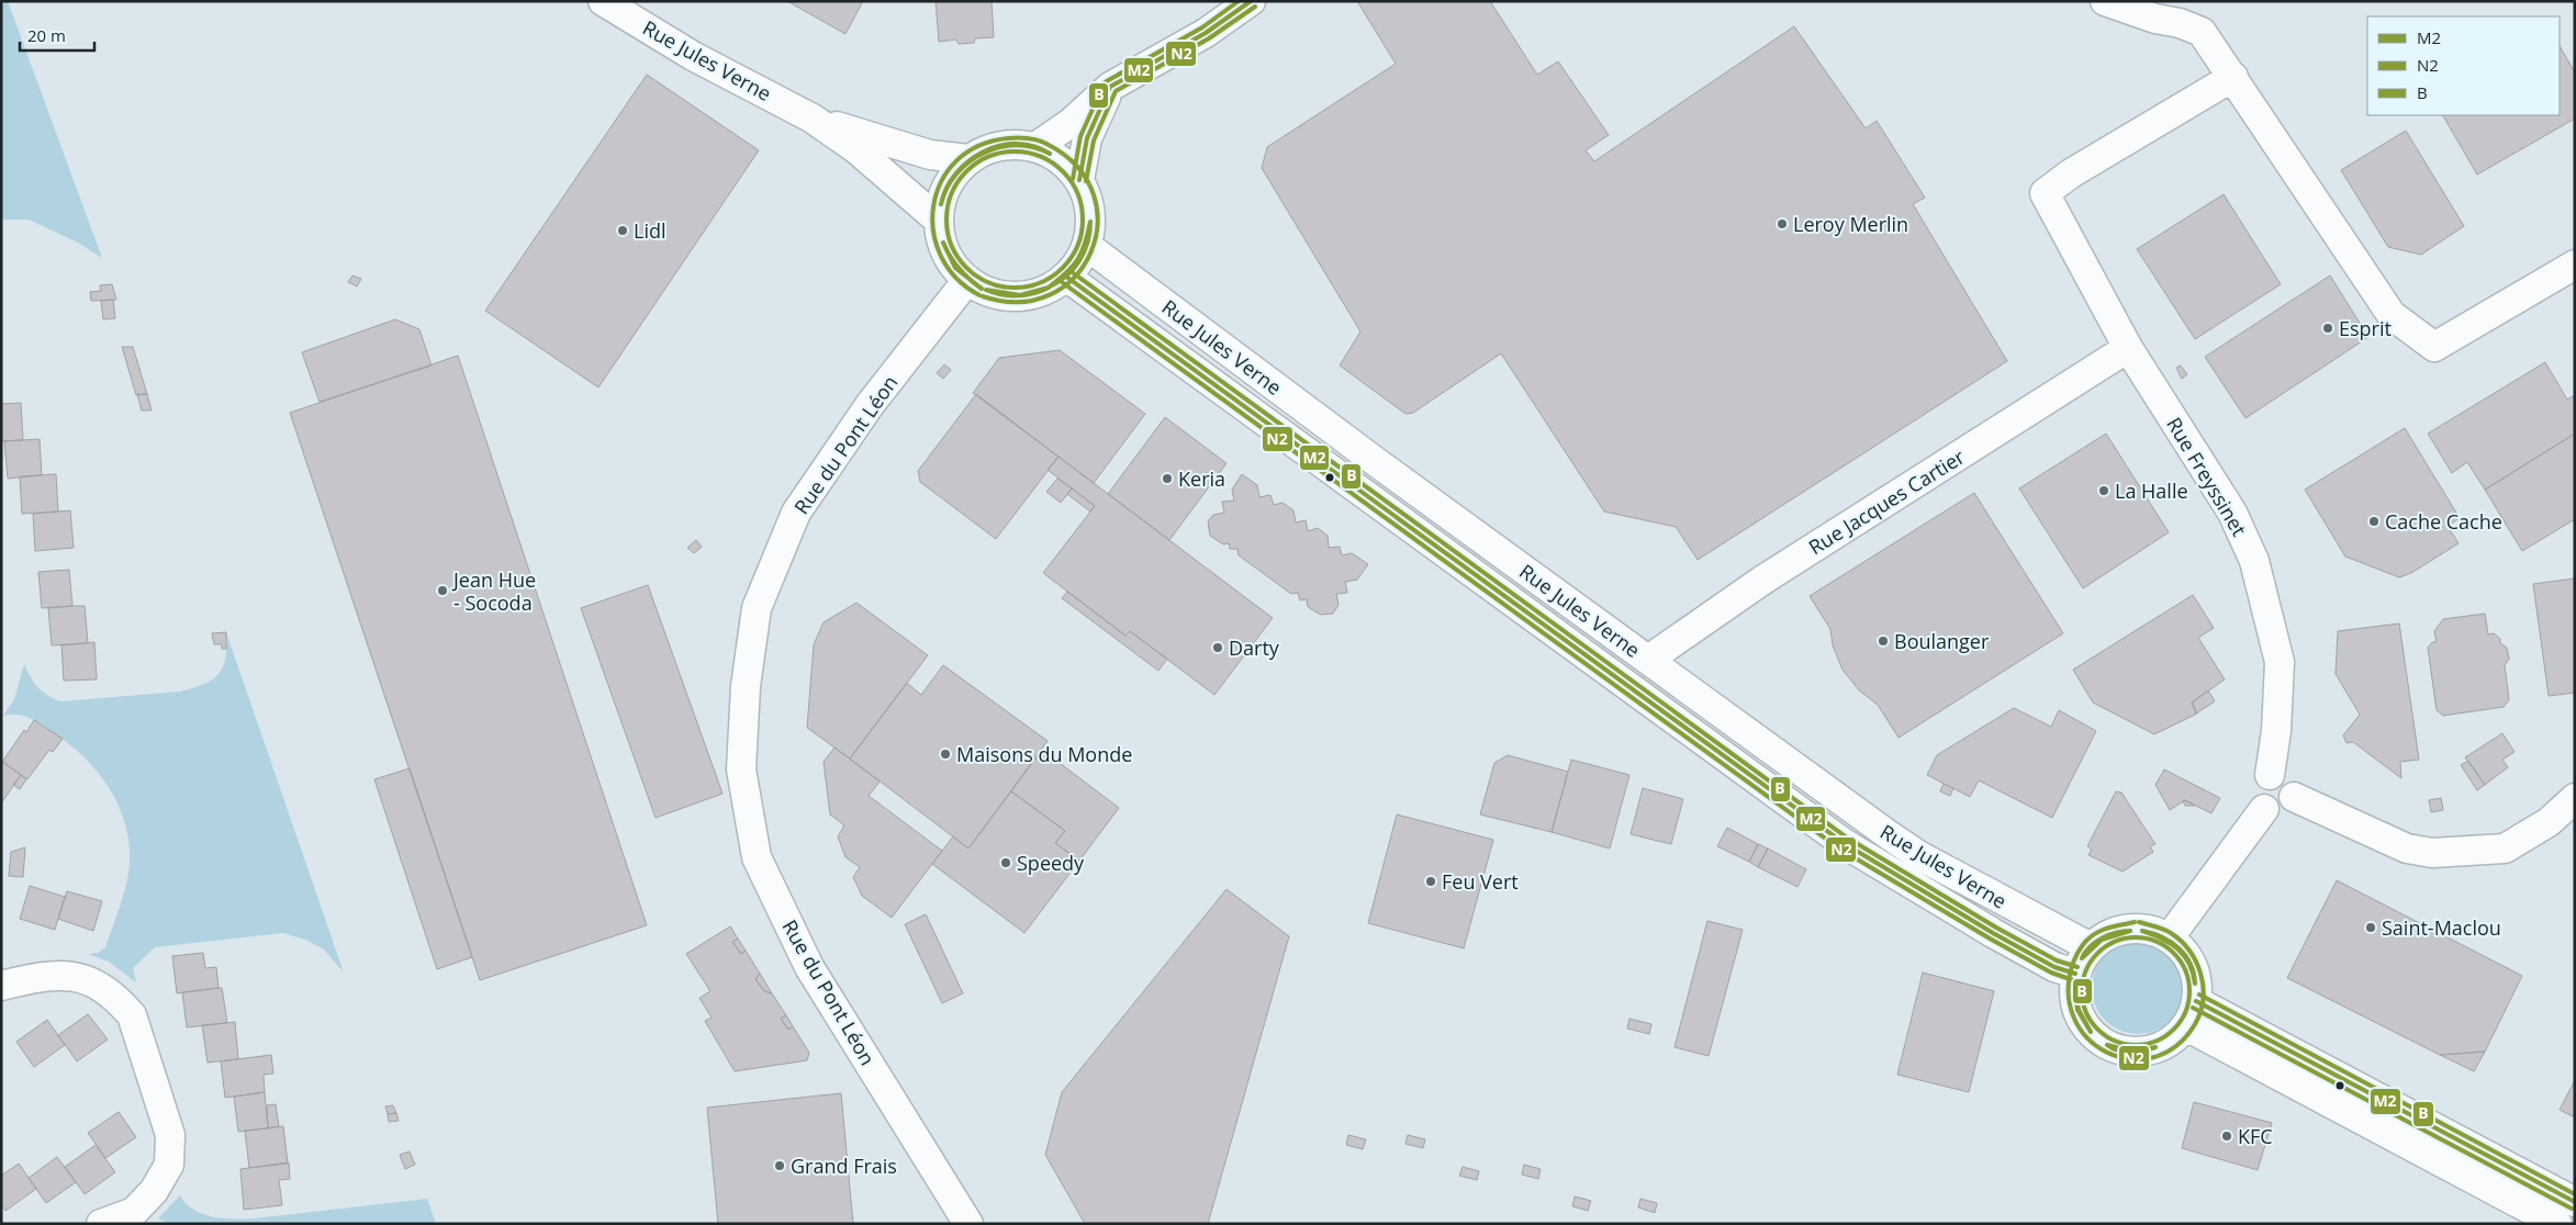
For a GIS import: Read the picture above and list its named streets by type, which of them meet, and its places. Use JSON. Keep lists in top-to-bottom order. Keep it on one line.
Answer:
{"streets":{"street":["Rue Jules Verne","Rue du Pont Léon","Rue Freyssinet","Rue Jacques Cartier"]},"crossings":[["Rue Jules Verne","Rue du Pont Léon"],["Rue Jules Verne","Rue Jacques Cartier"],["Rue Freyssinet","Rue Jacques Cartier"]],"places":["Leroy Merlin","Lidl","Esprit","Keria","La Halle","Cache Cache","Jean Hue - Socoda","Boulanger","Darty","Maisons du Monde","Speedy","Feu Vert","Saint-Maclou","KFC","Grand Frais"],"lines":["transit line M2","transit line B","transit line N2"],"legend":["M2","N2","B"],"scale_bar":"20 m"}
